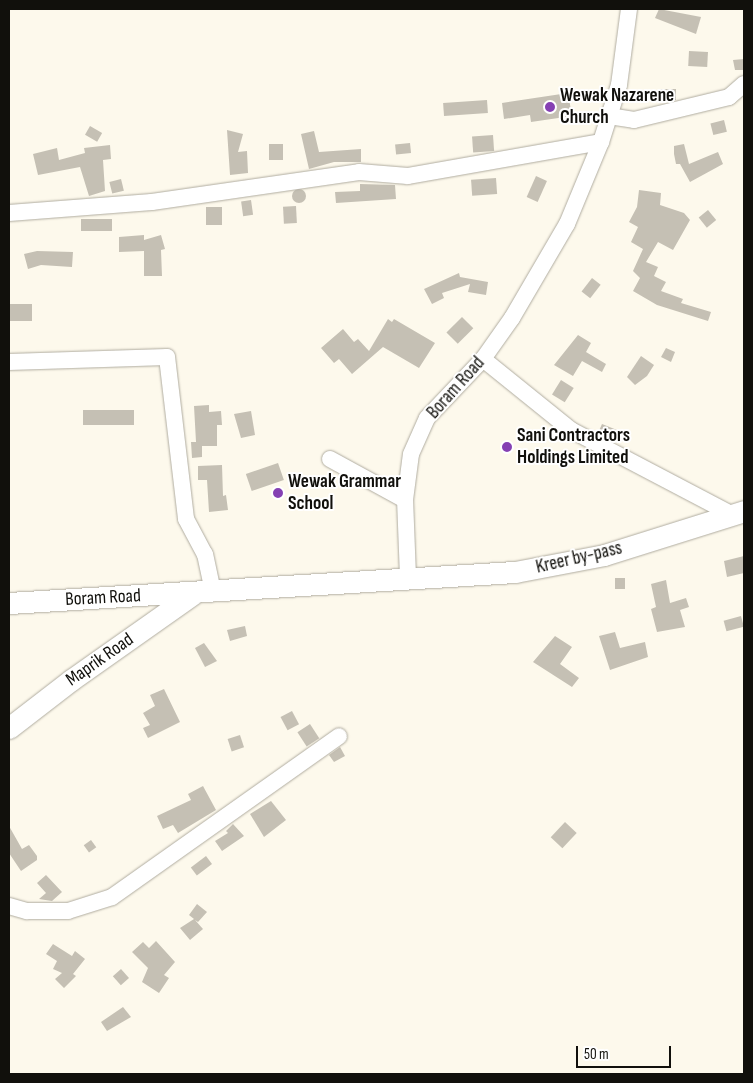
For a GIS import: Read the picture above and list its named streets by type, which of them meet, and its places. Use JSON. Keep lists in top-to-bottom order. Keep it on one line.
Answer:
{"streets":{"main road":["Boram Road","Kreer by-pass","Maprik Road"]},"crossings":[["Boram Road","Kreer by-pass"],["Boram Road","Maprik Road"]],"places":["Wewak Nazarene Church","Sani Contractors Holdings Limited","Wewak Grammar School"],"scale_bar":"50 m"}
